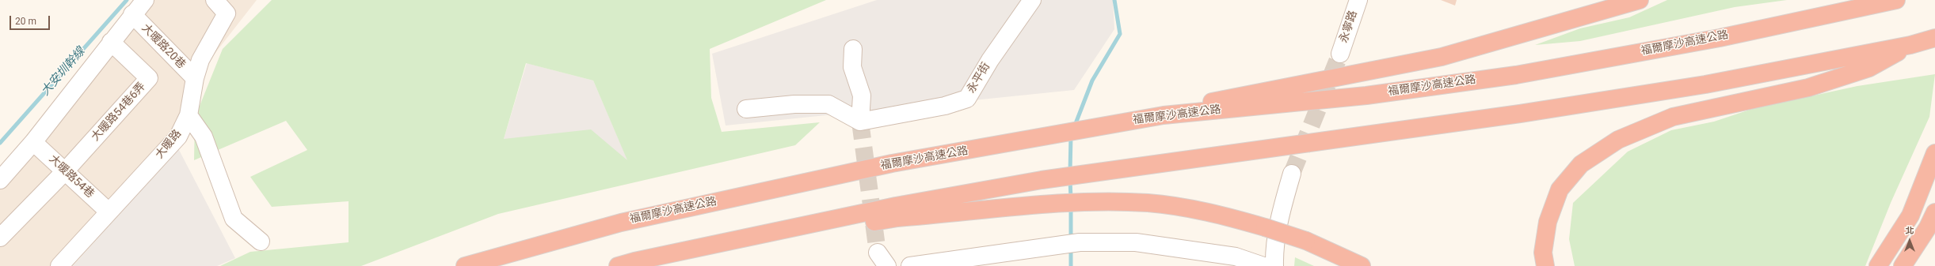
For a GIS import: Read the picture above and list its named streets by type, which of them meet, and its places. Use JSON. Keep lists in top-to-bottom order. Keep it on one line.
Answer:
{"streets":{"highway":["福爾摩沙高速公路"],"street":["永寧路","大暖路20巷","永平街","大暖路54巷6弄","大暖路","大暖路54巷"]},"crossings":[["大暖路20巷","大暖路"],["大暖路54巷6弄","大暖路54巷"],["大暖路","大暖路54巷"]],"water":["大安圳幹線"],"scale_bar":"20 m","north":"top"}
